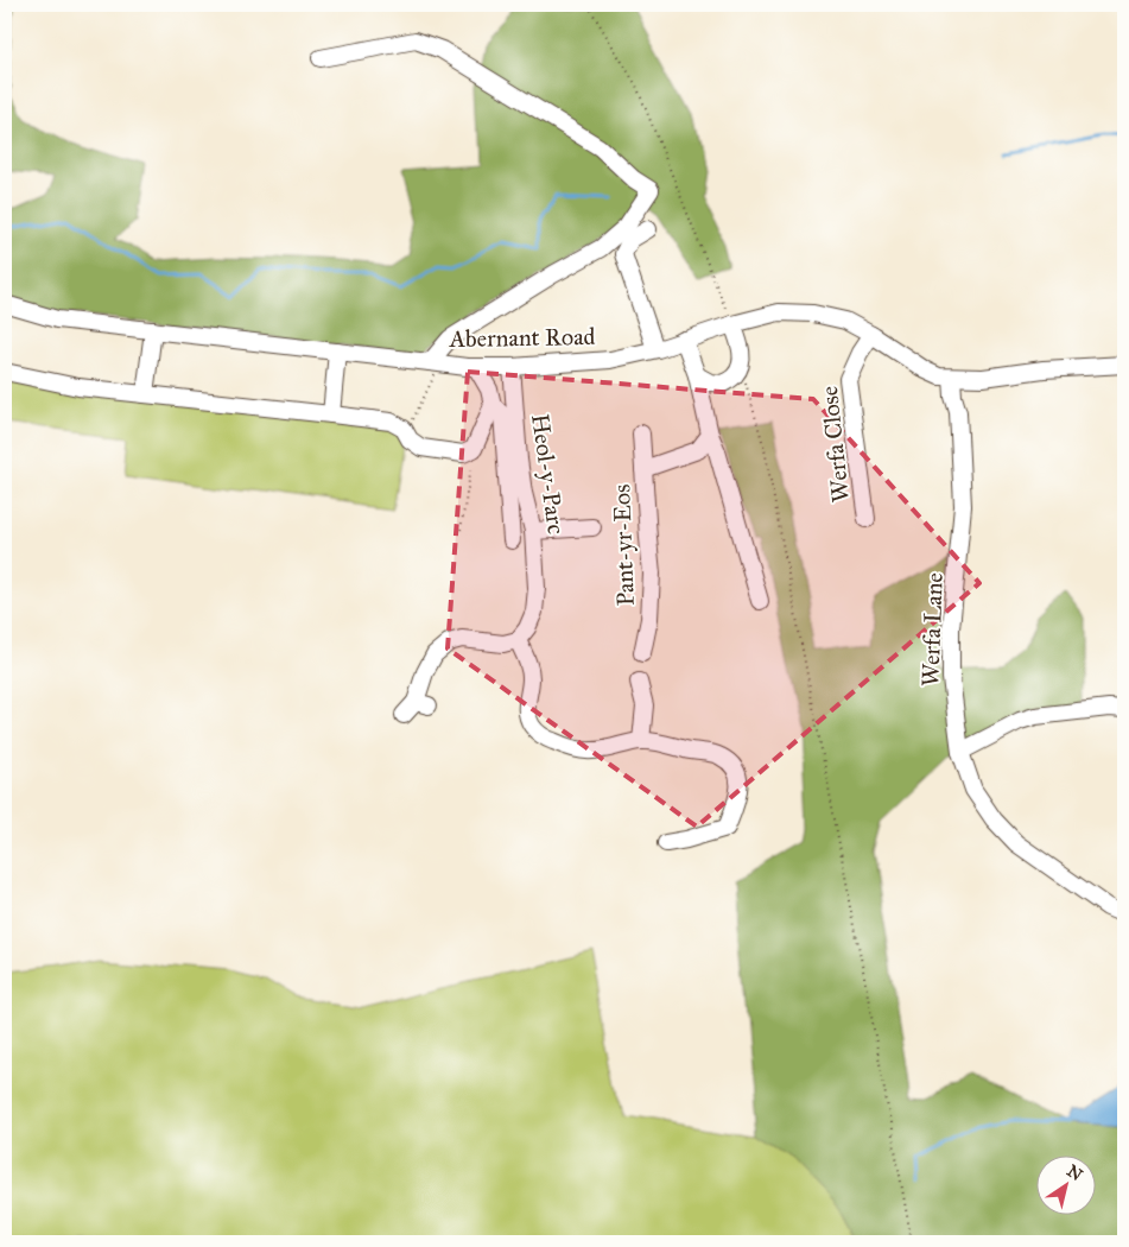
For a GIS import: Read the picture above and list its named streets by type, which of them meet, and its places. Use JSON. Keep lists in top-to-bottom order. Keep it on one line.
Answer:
{"streets":{"street":["Abernant Road","Werfa Close","Heol-y-Parc","Pant-yr-Eos","Werfa Lane"]},"crossings":[["Abernant Road","Werfa Close"],["Abernant Road","Heol-y-Parc"],["Abernant Road","Werfa Lane"]],"north":"top right"}
